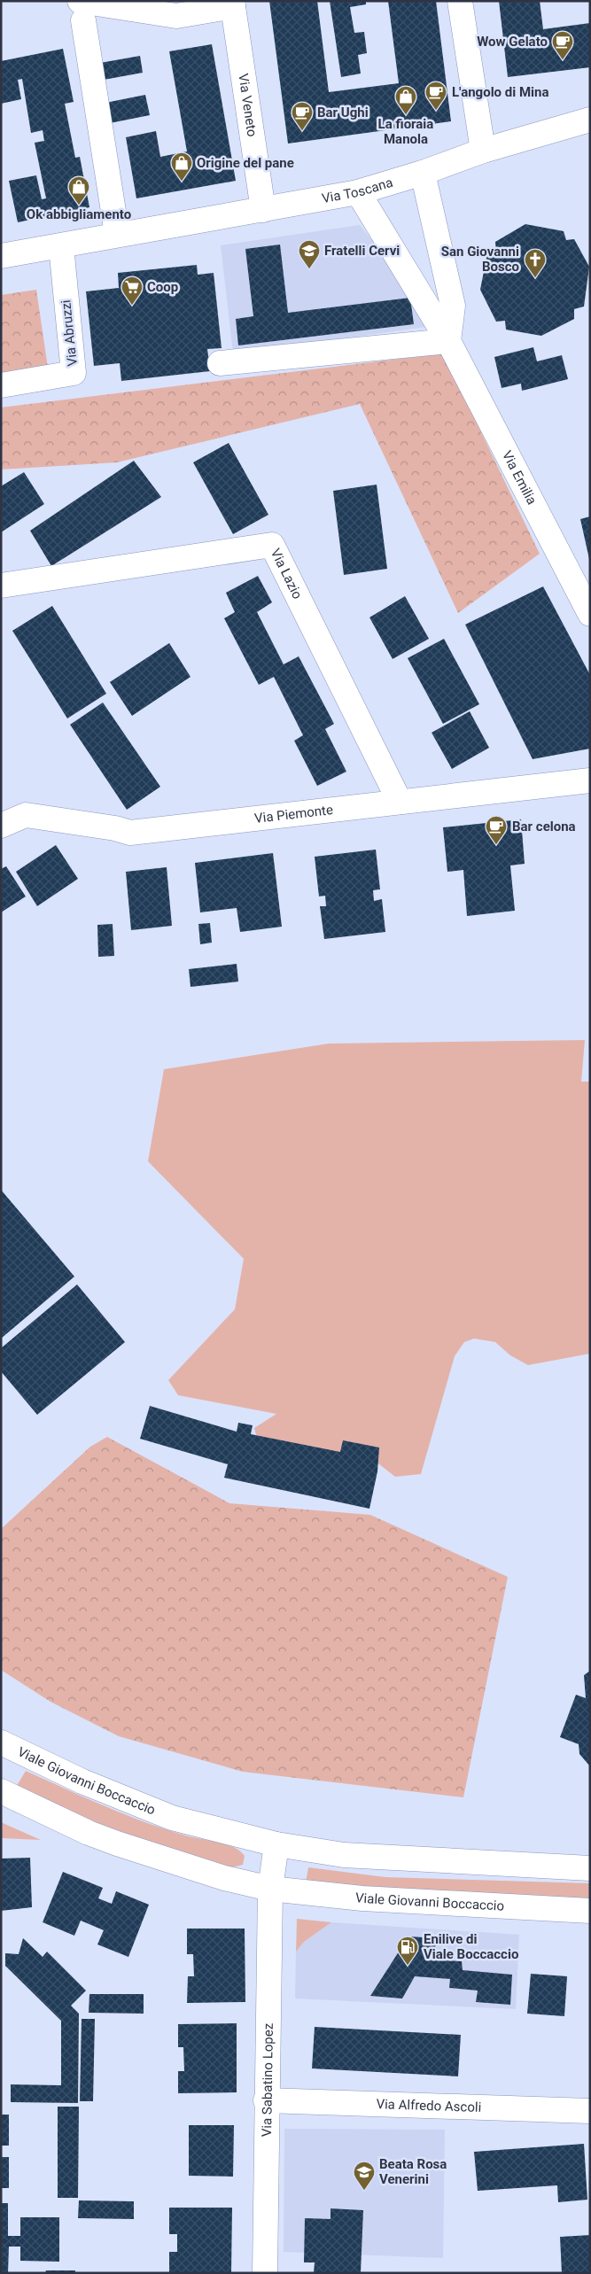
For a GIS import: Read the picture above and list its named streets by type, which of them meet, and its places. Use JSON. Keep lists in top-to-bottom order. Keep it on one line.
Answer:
{"streets":{"street":["Via Veneto","Via Toscana","Via Abruzzi","Via Emilia","Via Lazio","Via Piemonte","Viale Giovanni Boccaccio","Via Sabatino Lopez","Via Alfredo Ascoli"]},"crossings":[["Via Veneto","Via Toscana"],["Via Toscana","Via Abruzzi"],["Via Toscana","Via Emilia"],["Via Lazio","Via Piemonte"],["Viale Giovanni Boccaccio","Via Sabatino Lopez"],["Via Sabatino Lopez","Via Alfredo Ascoli"]],"places":{"cafe":["Wow Gelato","L'angolo di Mina","Bar Ughi","Bar celona"],"shop":["La fioraia Manola","Origine del pane","Ok abbigliamento"],"school or university":["Fratelli Cervi","Beata Rosa Venerini"],"church":["San Giovanni Bosco"],"supermarket":["Coop"],"fuel station":["Enilive di Viale Boccaccio"]}}
